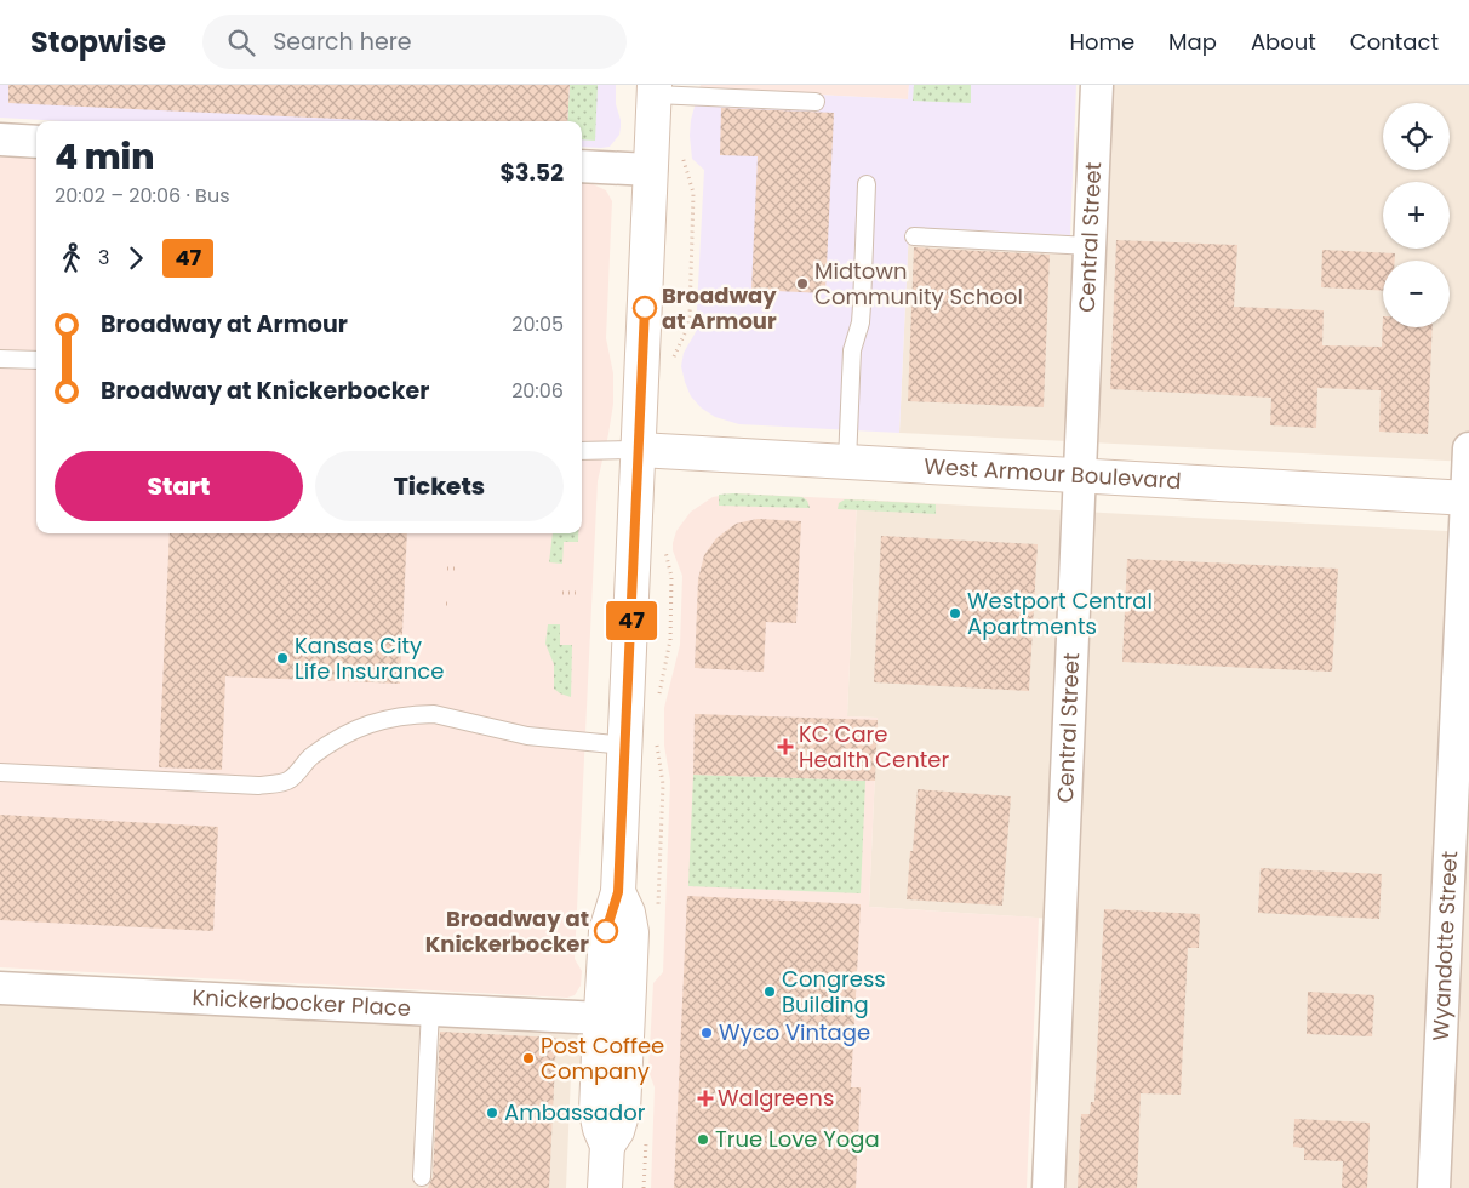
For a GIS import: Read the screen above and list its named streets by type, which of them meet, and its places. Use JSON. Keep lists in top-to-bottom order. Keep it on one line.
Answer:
{"streets":{"main road":["West Armour Boulevard"],"street":["Central Street","Wyandotte Street","Knickerbocker Place"]},"crossings":[["Central Street","West Armour Boulevard"],["West Armour Boulevard","Wyandotte Street"]],"places":{"other":["Midtown Community School","Broadway at Armour","Westport Central Apartments","Kansas City Life Insurance","Broadway at Knickerbocker","Congress Building","Wyco Vintage","Post Coffee Company","Ambassador","True Love Yoga"],"health":["KC Care Health Center","Walgreens"]},"lines":["bus line 47"],"page":{"header":"Stopwise","search":"Search here","nav":["Home","Map","About","Contact"],"on_map":"47","map_buttons":["+","−"],"heading":["4 min","20:02 – 20:06 · Bus","$3.52"],"legs":["3","47"],"list":[{"name":"Broadway at Armour","value":"20:05"},{"name":"Broadway at Knickerbocker","value":"20:06"}],"buttons":["Start","Tickets"]}}
